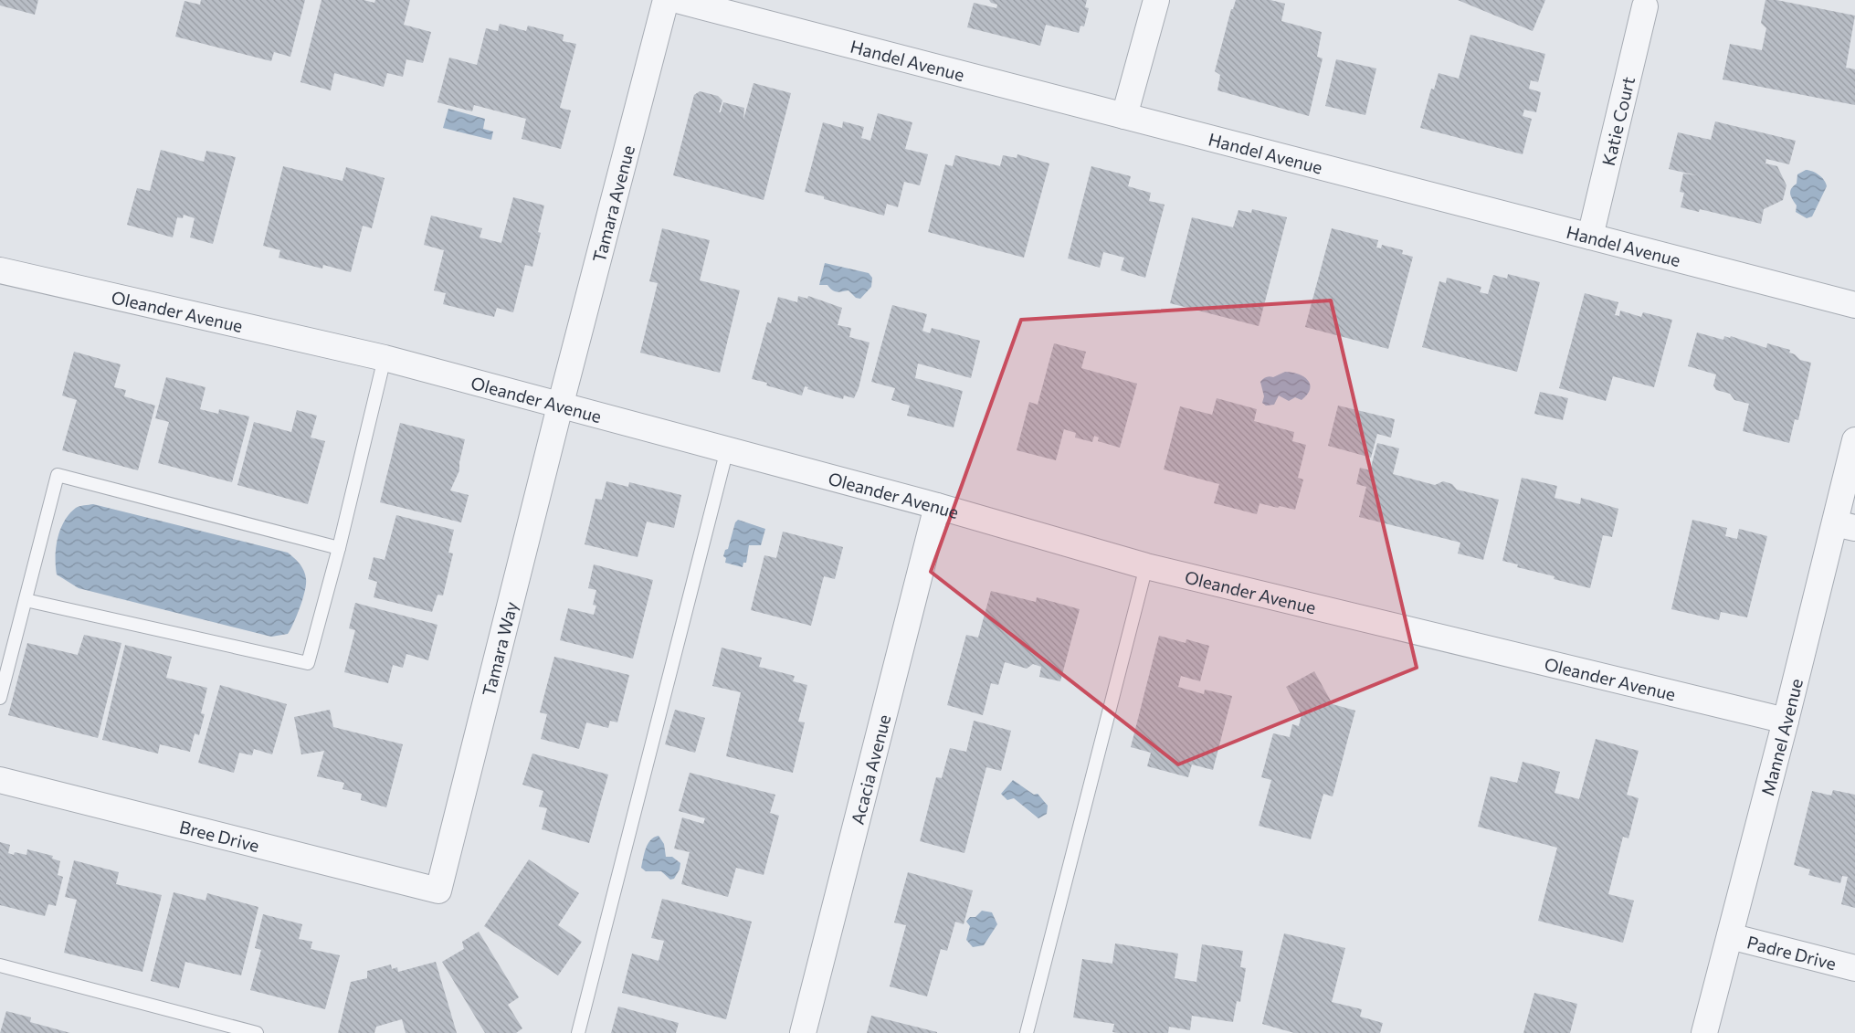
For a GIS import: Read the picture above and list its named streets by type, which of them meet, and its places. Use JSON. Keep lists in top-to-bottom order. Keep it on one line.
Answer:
{"streets":{"street":["Handel Avenue","Katie Court","Tamara Avenue","Oleander Avenue","Tamara Way","Mannel Avenue","Acacia Avenue","Bree Drive","Padre Drive"]},"crossings":[["Handel Avenue","Katie Court"],["Tamara Avenue","Oleander Avenue"],["Tamara Avenue","Tamara Way"],["Oleander Avenue","Tamara Way"],["Oleander Avenue","Mannel Avenue"],["Oleander Avenue","Acacia Avenue"],["Tamara Way","Bree Drive"],["Mannel Avenue","Padre Drive"]]}
